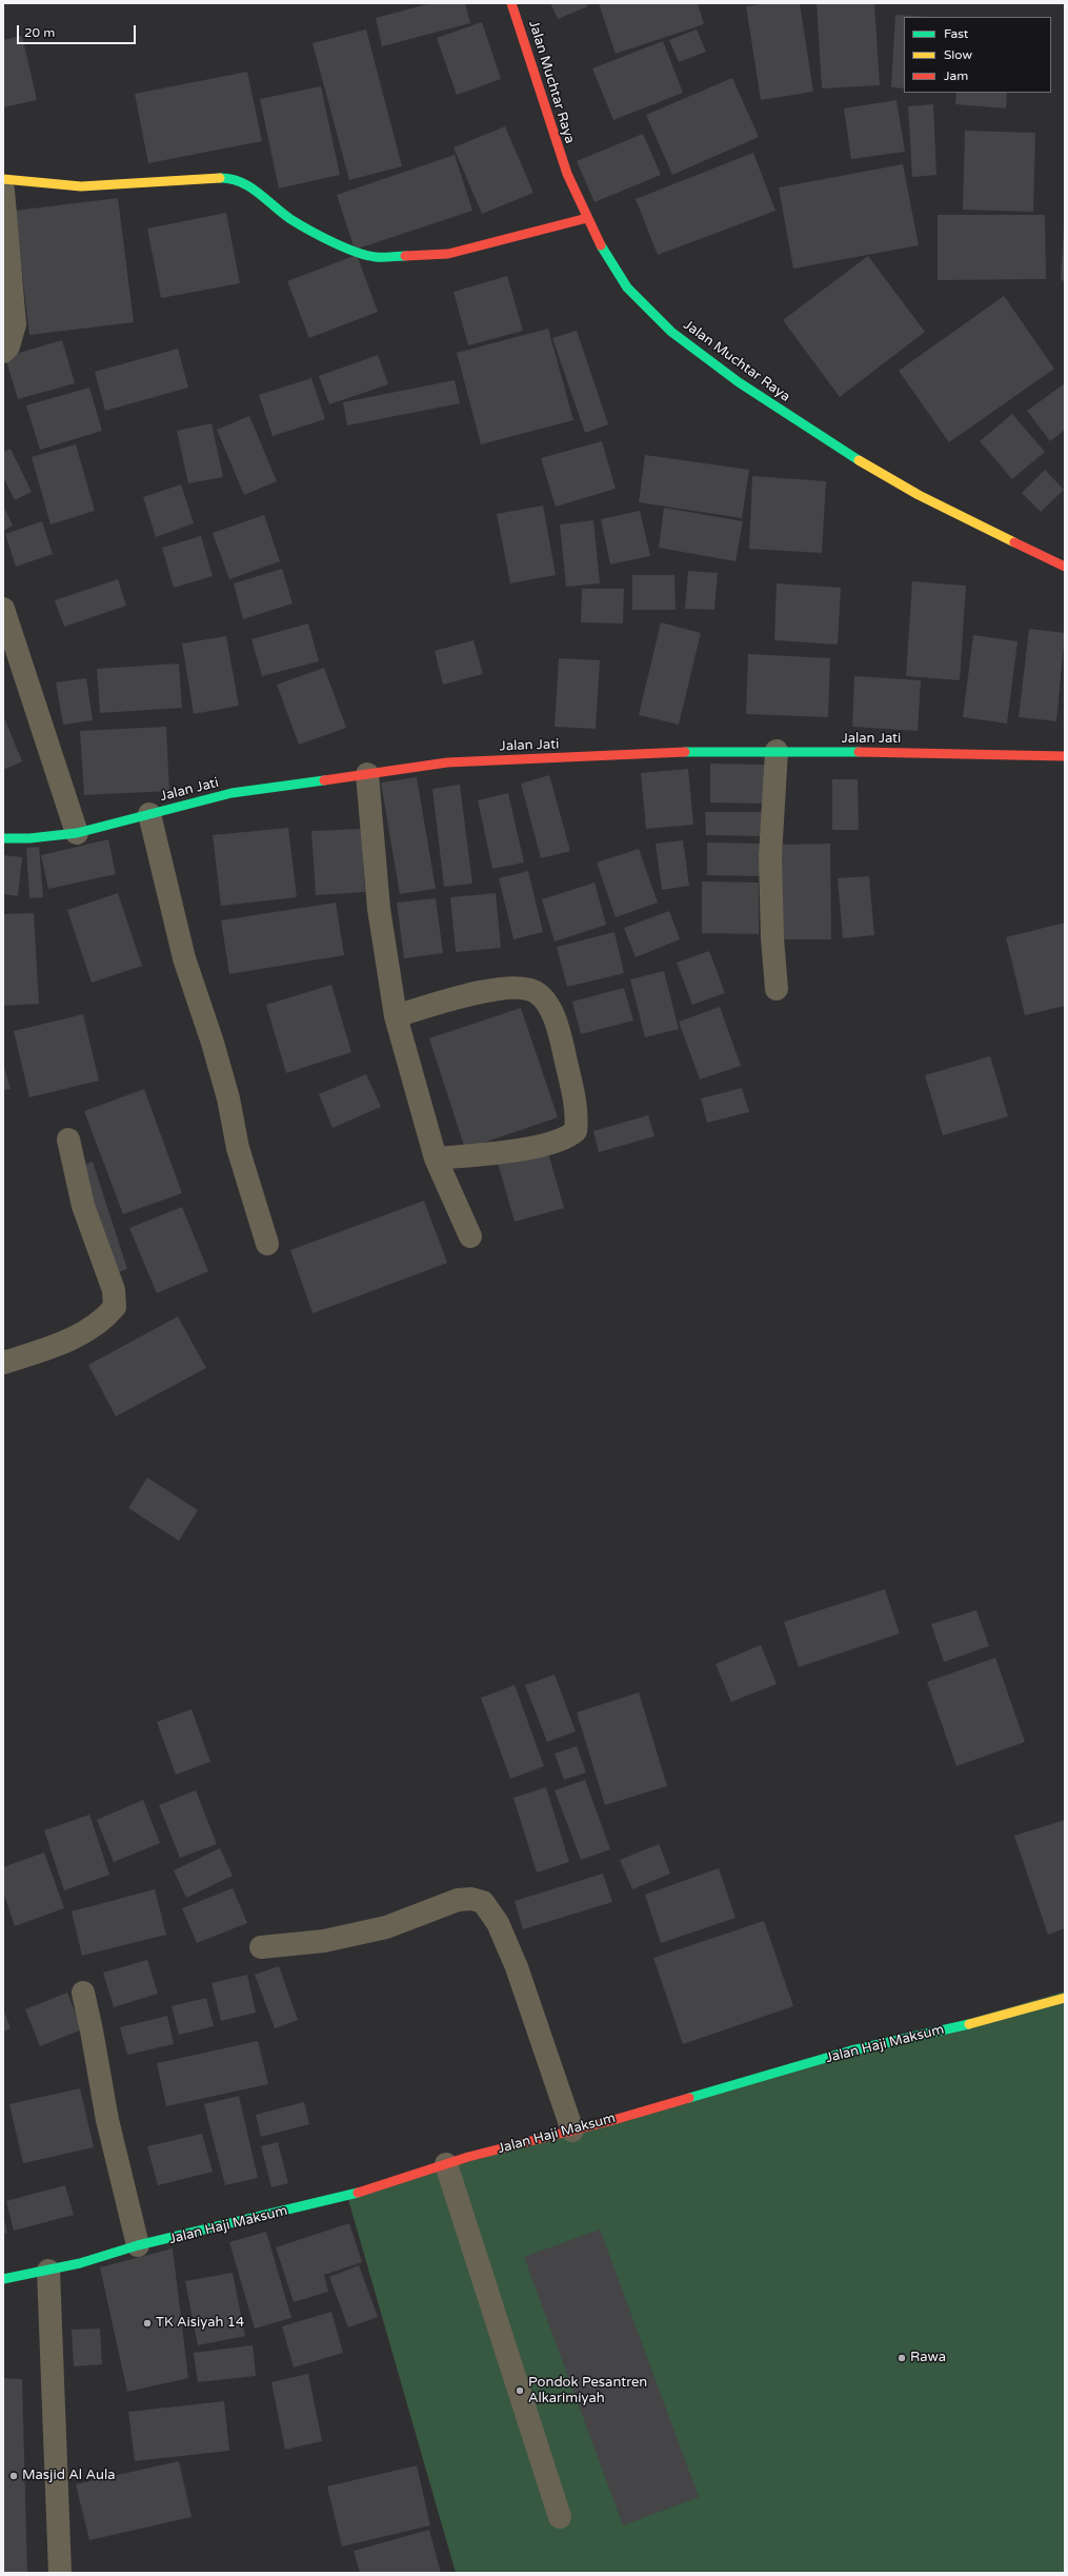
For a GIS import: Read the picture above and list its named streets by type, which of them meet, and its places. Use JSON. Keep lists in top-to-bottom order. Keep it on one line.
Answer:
{"streets":{"main road":["Jalan Muchtar Raya","Jalan Jati","Jalan Haji Maksum"]},"places":["TK Aisiyah 14","Rawa","Pondok Pesantren Alkarimiyah","Masjid Al Aula"],"legend":["Fast","Slow","Jam"],"scale_bar":"20 m"}
